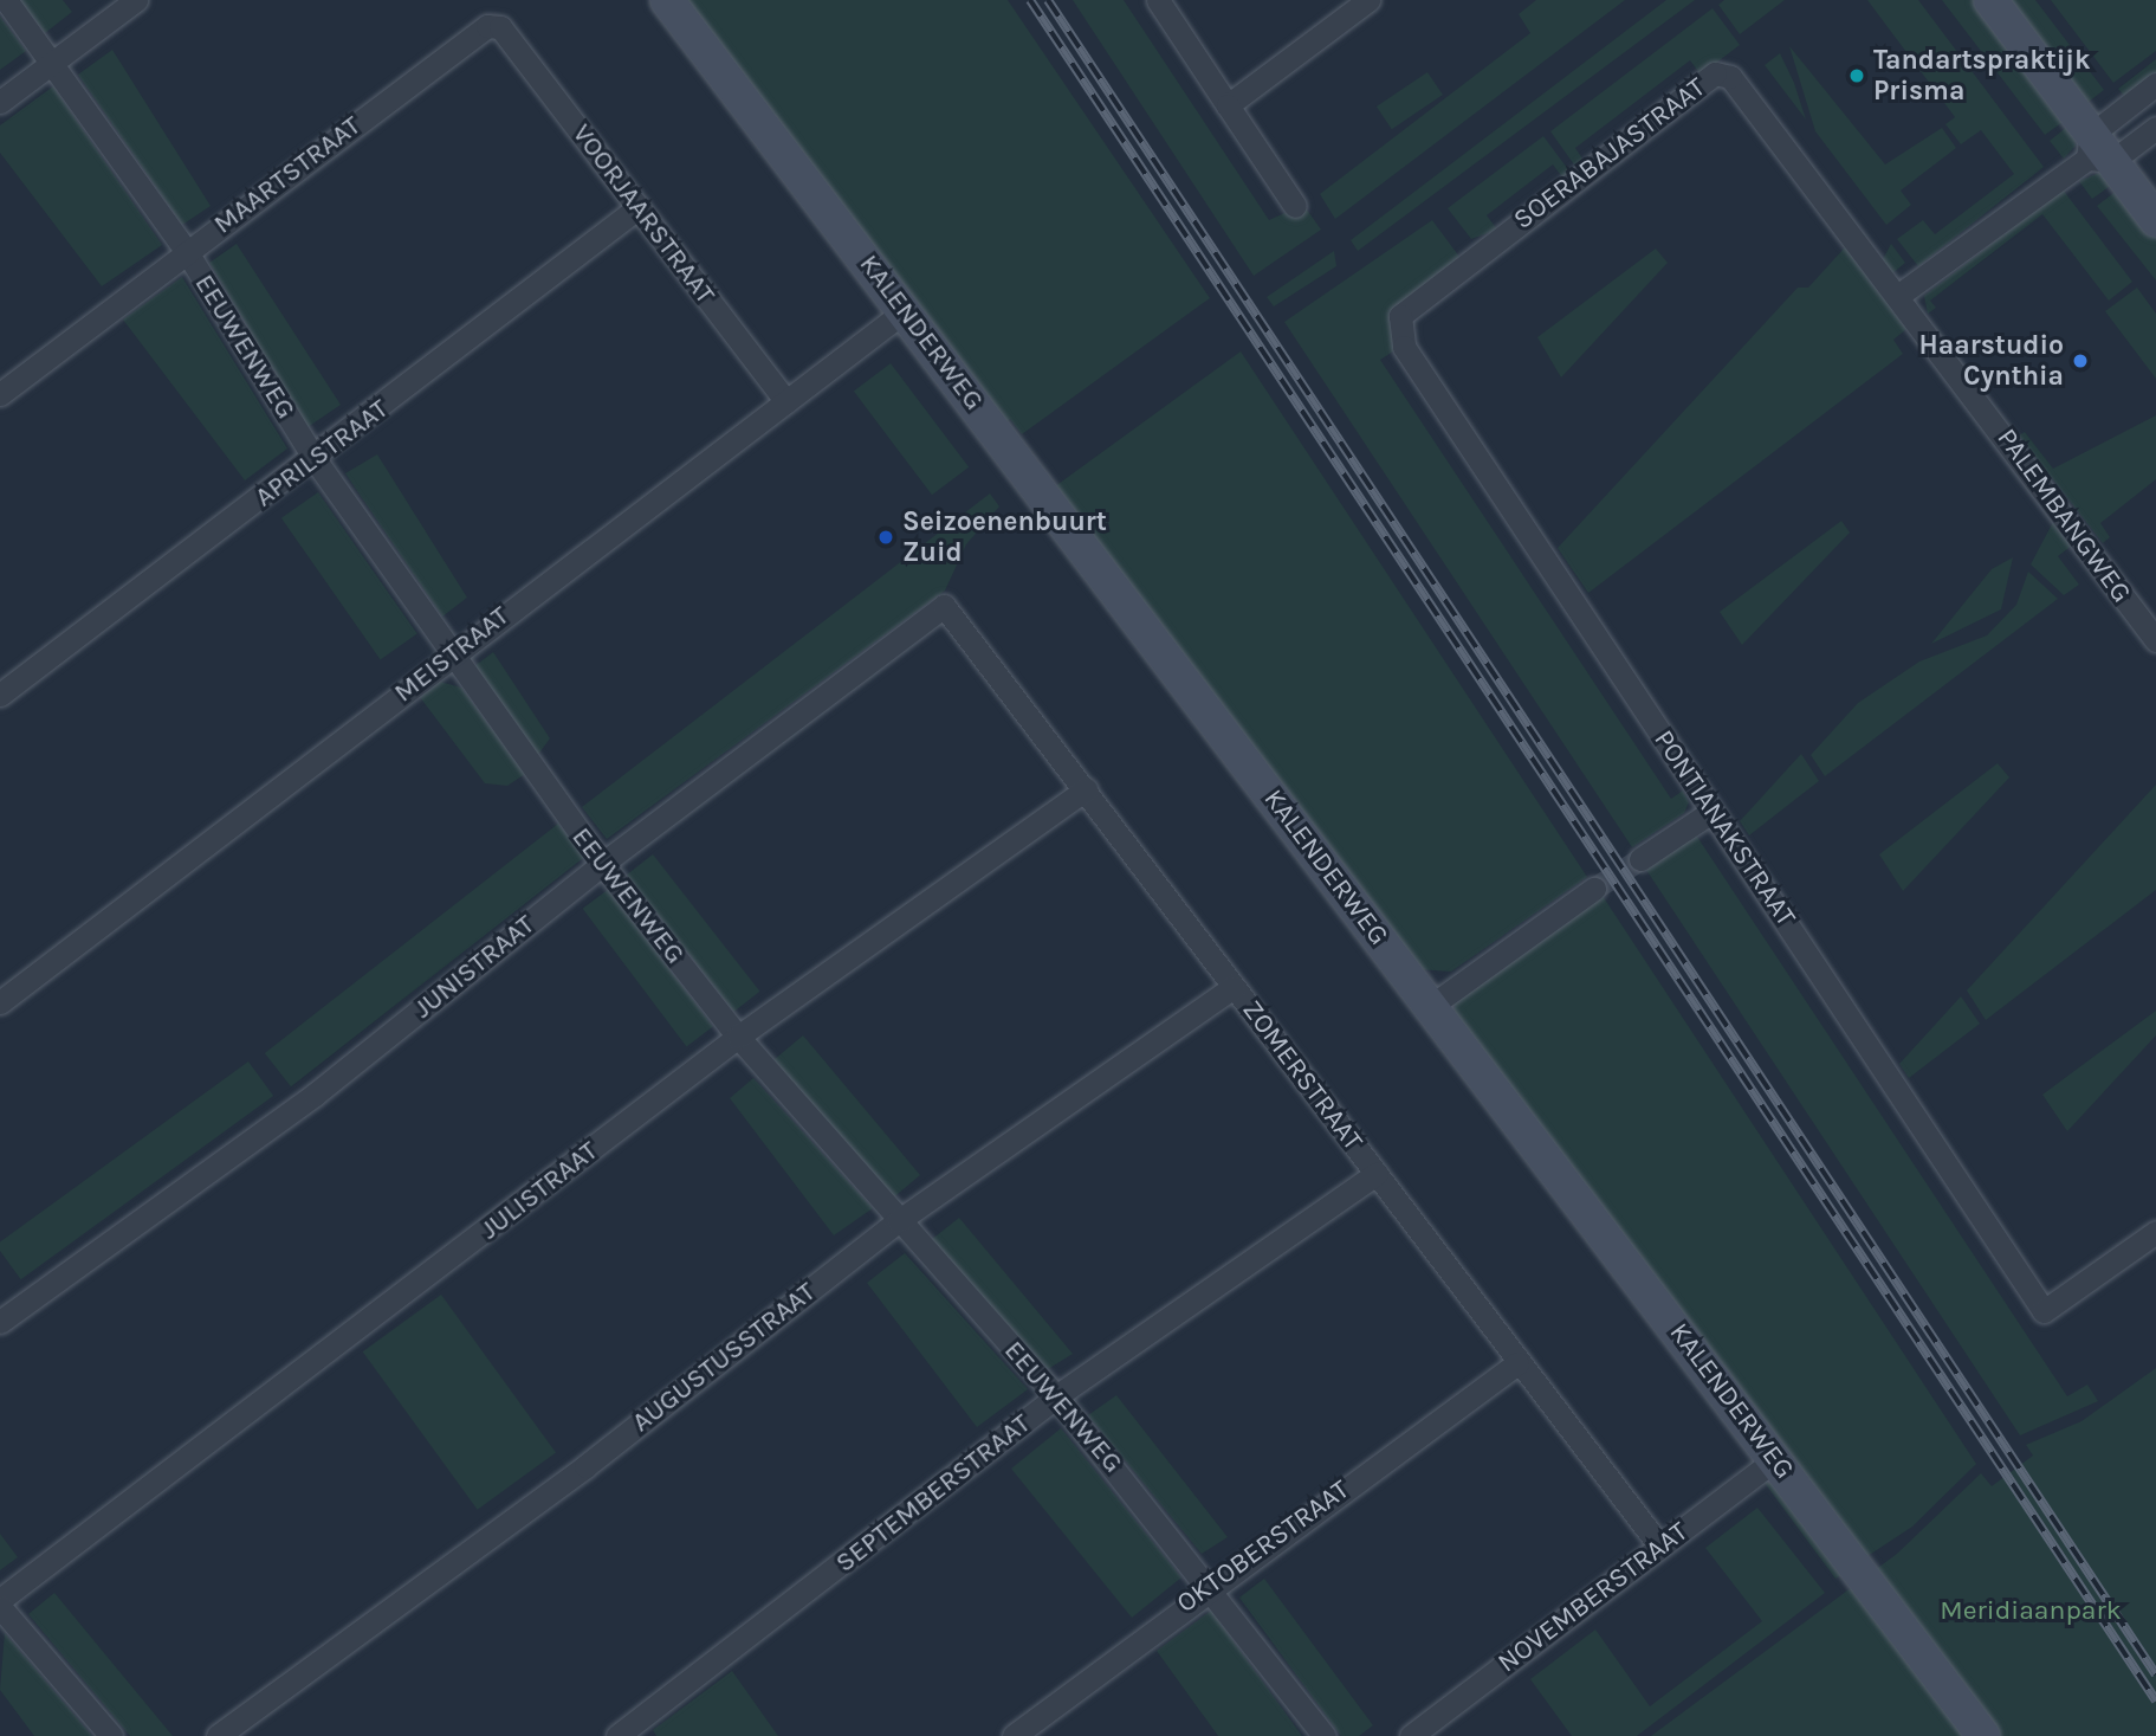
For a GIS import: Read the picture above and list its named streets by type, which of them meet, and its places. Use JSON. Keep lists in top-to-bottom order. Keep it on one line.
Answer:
{"streets":{"street":["SOERABAJASTRAAT","MAARTSTRAAT","VOORJAARSTRAAT","KALENDERWEG","EEUWENWEG","APRILSTRAAT","PALEMBANGWEG","MEISTRAAT","PONTIANAKSTRAAT","JUNISTRAAT","ZOMERSTRAAT","JULISTRAAT","AUGUSTUSSTRAAT","SEPTEMBERSTRAAT","OKTOBERSTRAAT","NOVEMBERSTRAAT"]},"crossings":[["SOERABAJASTRAAT","PALEMBANGWEG"],["SOERABAJASTRAAT","PONTIANAKSTRAAT"],["MAARTSTRAAT","VOORJAARSTRAAT"],["MAARTSTRAAT","EEUWENWEG"],["VOORJAARSTRAAT","APRILSTRAAT"],["VOORJAARSTRAAT","MEISTRAAT"],["KALENDERWEG","MEISTRAAT"],["KALENDERWEG","NOVEMBERSTRAAT"],["EEUWENWEG","APRILSTRAAT"],["EEUWENWEG","MEISTRAAT"],["EEUWENWEG","JUNISTRAAT"],["EEUWENWEG","JULISTRAAT"],["EEUWENWEG","AUGUSTUSSTRAAT"],["EEUWENWEG","SEPTEMBERSTRAAT"],["EEUWENWEG","OKTOBERSTRAAT"],["JUNISTRAAT","ZOMERSTRAAT"],["ZOMERSTRAAT","JULISTRAAT"],["ZOMERSTRAAT","AUGUSTUSSTRAAT"],["ZOMERSTRAAT","SEPTEMBERSTRAAT"],["ZOMERSTRAAT","OKTOBERSTRAAT"],["ZOMERSTRAAT","NOVEMBERSTRAAT"]],"parks":["Meridiaanpark"],"places":["Tandartspraktijk Prisma","Haarstudio Cynthia","Seizoenenbuurt Zuid"]}
